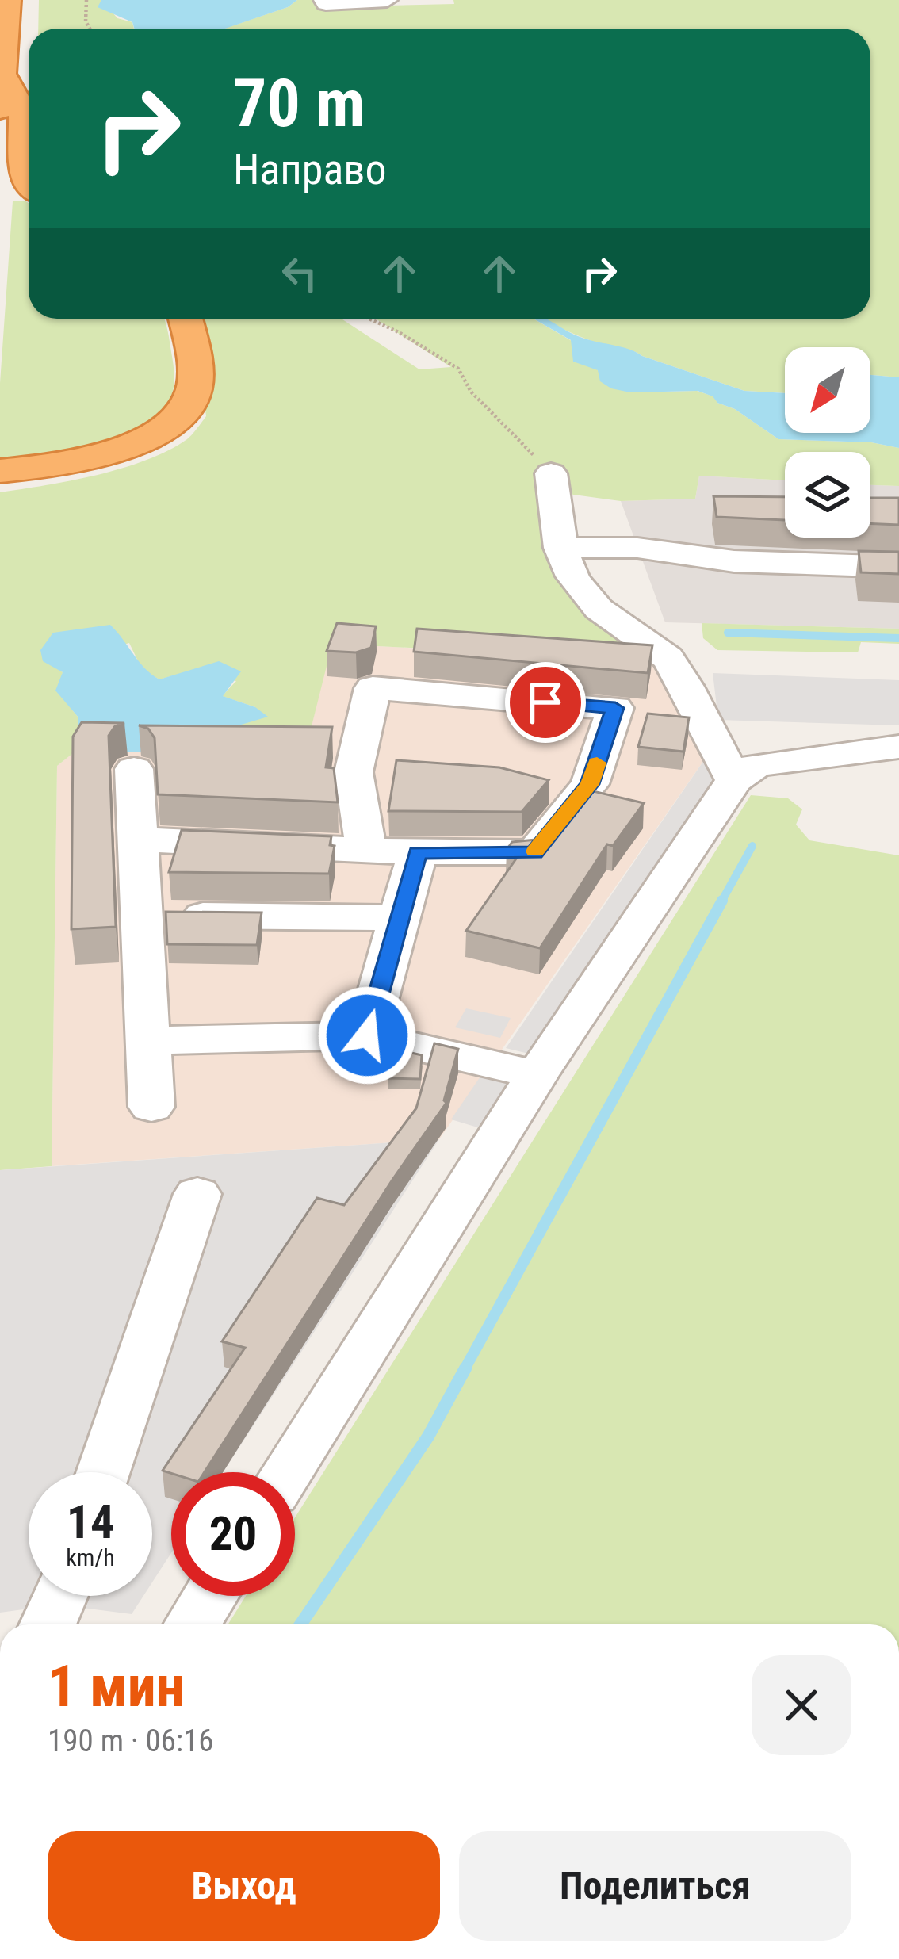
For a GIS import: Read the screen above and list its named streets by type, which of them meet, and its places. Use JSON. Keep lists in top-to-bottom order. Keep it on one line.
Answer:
{"north":"bottom left","page":{"turn":["70 m","Направо"],"speed":"14 km/h","limit":"20","heading":["1 мин","190 m · 06:16"],"buttons":["Выход","Поделиться"]}}
